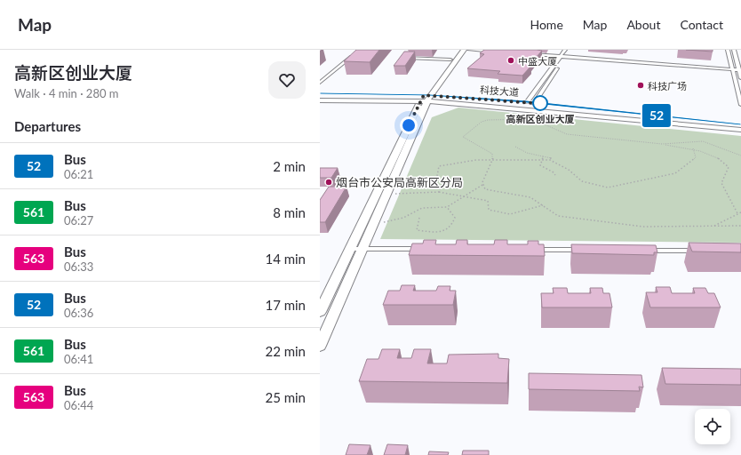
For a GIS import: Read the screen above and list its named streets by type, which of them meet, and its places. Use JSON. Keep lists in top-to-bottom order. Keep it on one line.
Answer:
{"streets":{"street":["科技大道"]},"places":["中盛大厦","科技广场","高新区创业大厦","烟台市公安局高新区分局"],"lines":["bus line 52"],"page":{"header":"Map","nav":["Home","Map","About","Contact"],"heading":[["高新区创业大厦","Walk · 4 min · 280 m"],"Departures"],"on_map":"52","list":[{"mark":"52","name":"Bus","note":"06:21","value":"2 min"},{"mark":"561","name":"Bus","note":"06:27","value":"8 min"},{"mark":"563","name":"Bus","note":"06:33","value":"14 min"},{"mark":"52","name":"Bus","note":"06:36","value":"17 min"},{"mark":"561","name":"Bus","note":"06:41","value":"22 min"},{"mark":"563","name":"Bus","note":"06:44","value":"25 min"}]}}
